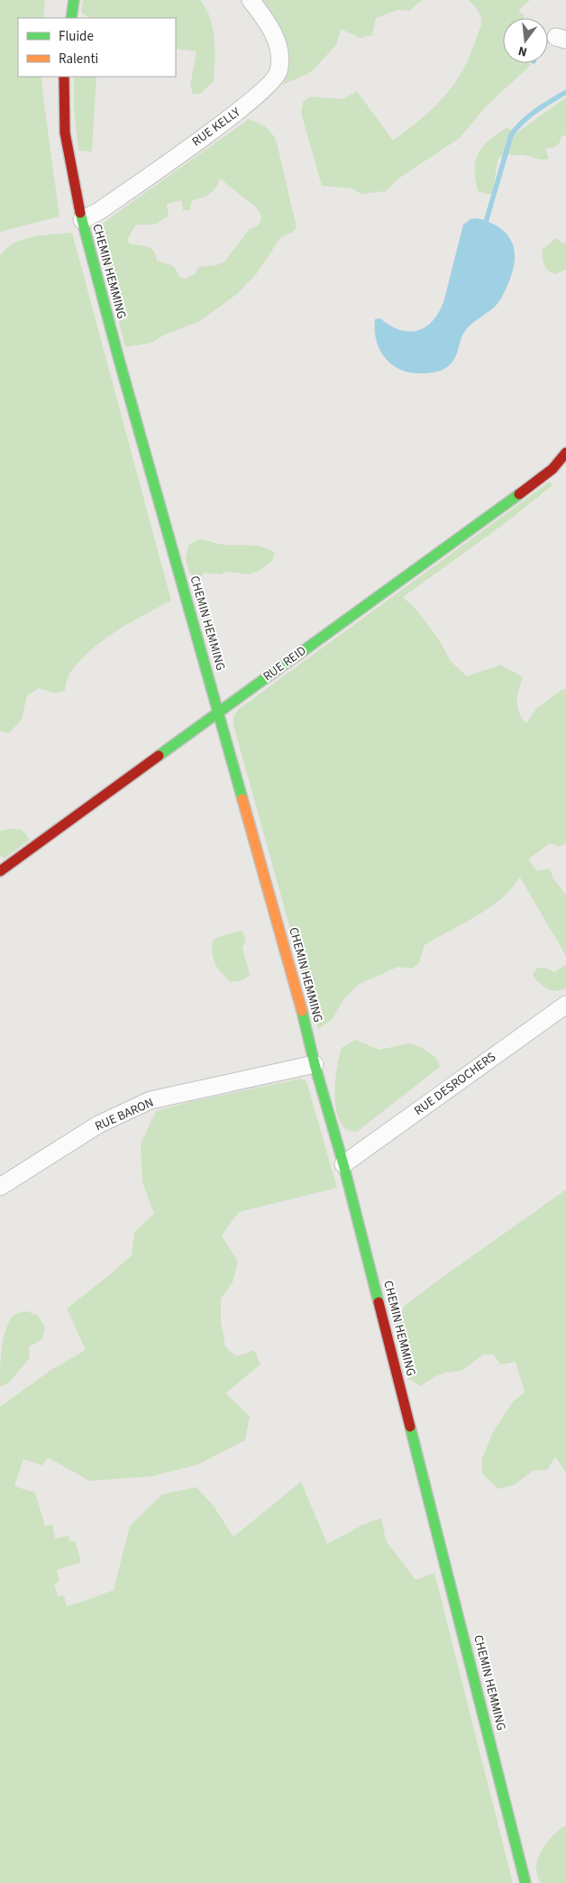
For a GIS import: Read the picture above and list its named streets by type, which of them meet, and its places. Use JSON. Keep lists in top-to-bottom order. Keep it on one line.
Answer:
{"streets":{"street":["RUE KELLY","CHEMIN HEMMING","RUE REID","RUE DESROCHERS","RUE BARON"]},"crossings":[["RUE KELLY","CHEMIN HEMMING"],["CHEMIN HEMMING","RUE REID"],["CHEMIN HEMMING","RUE DESROCHERS"],["CHEMIN HEMMING","RUE BARON"]],"legend":["Fluide","Ralenti"],"north":"bottom"}
